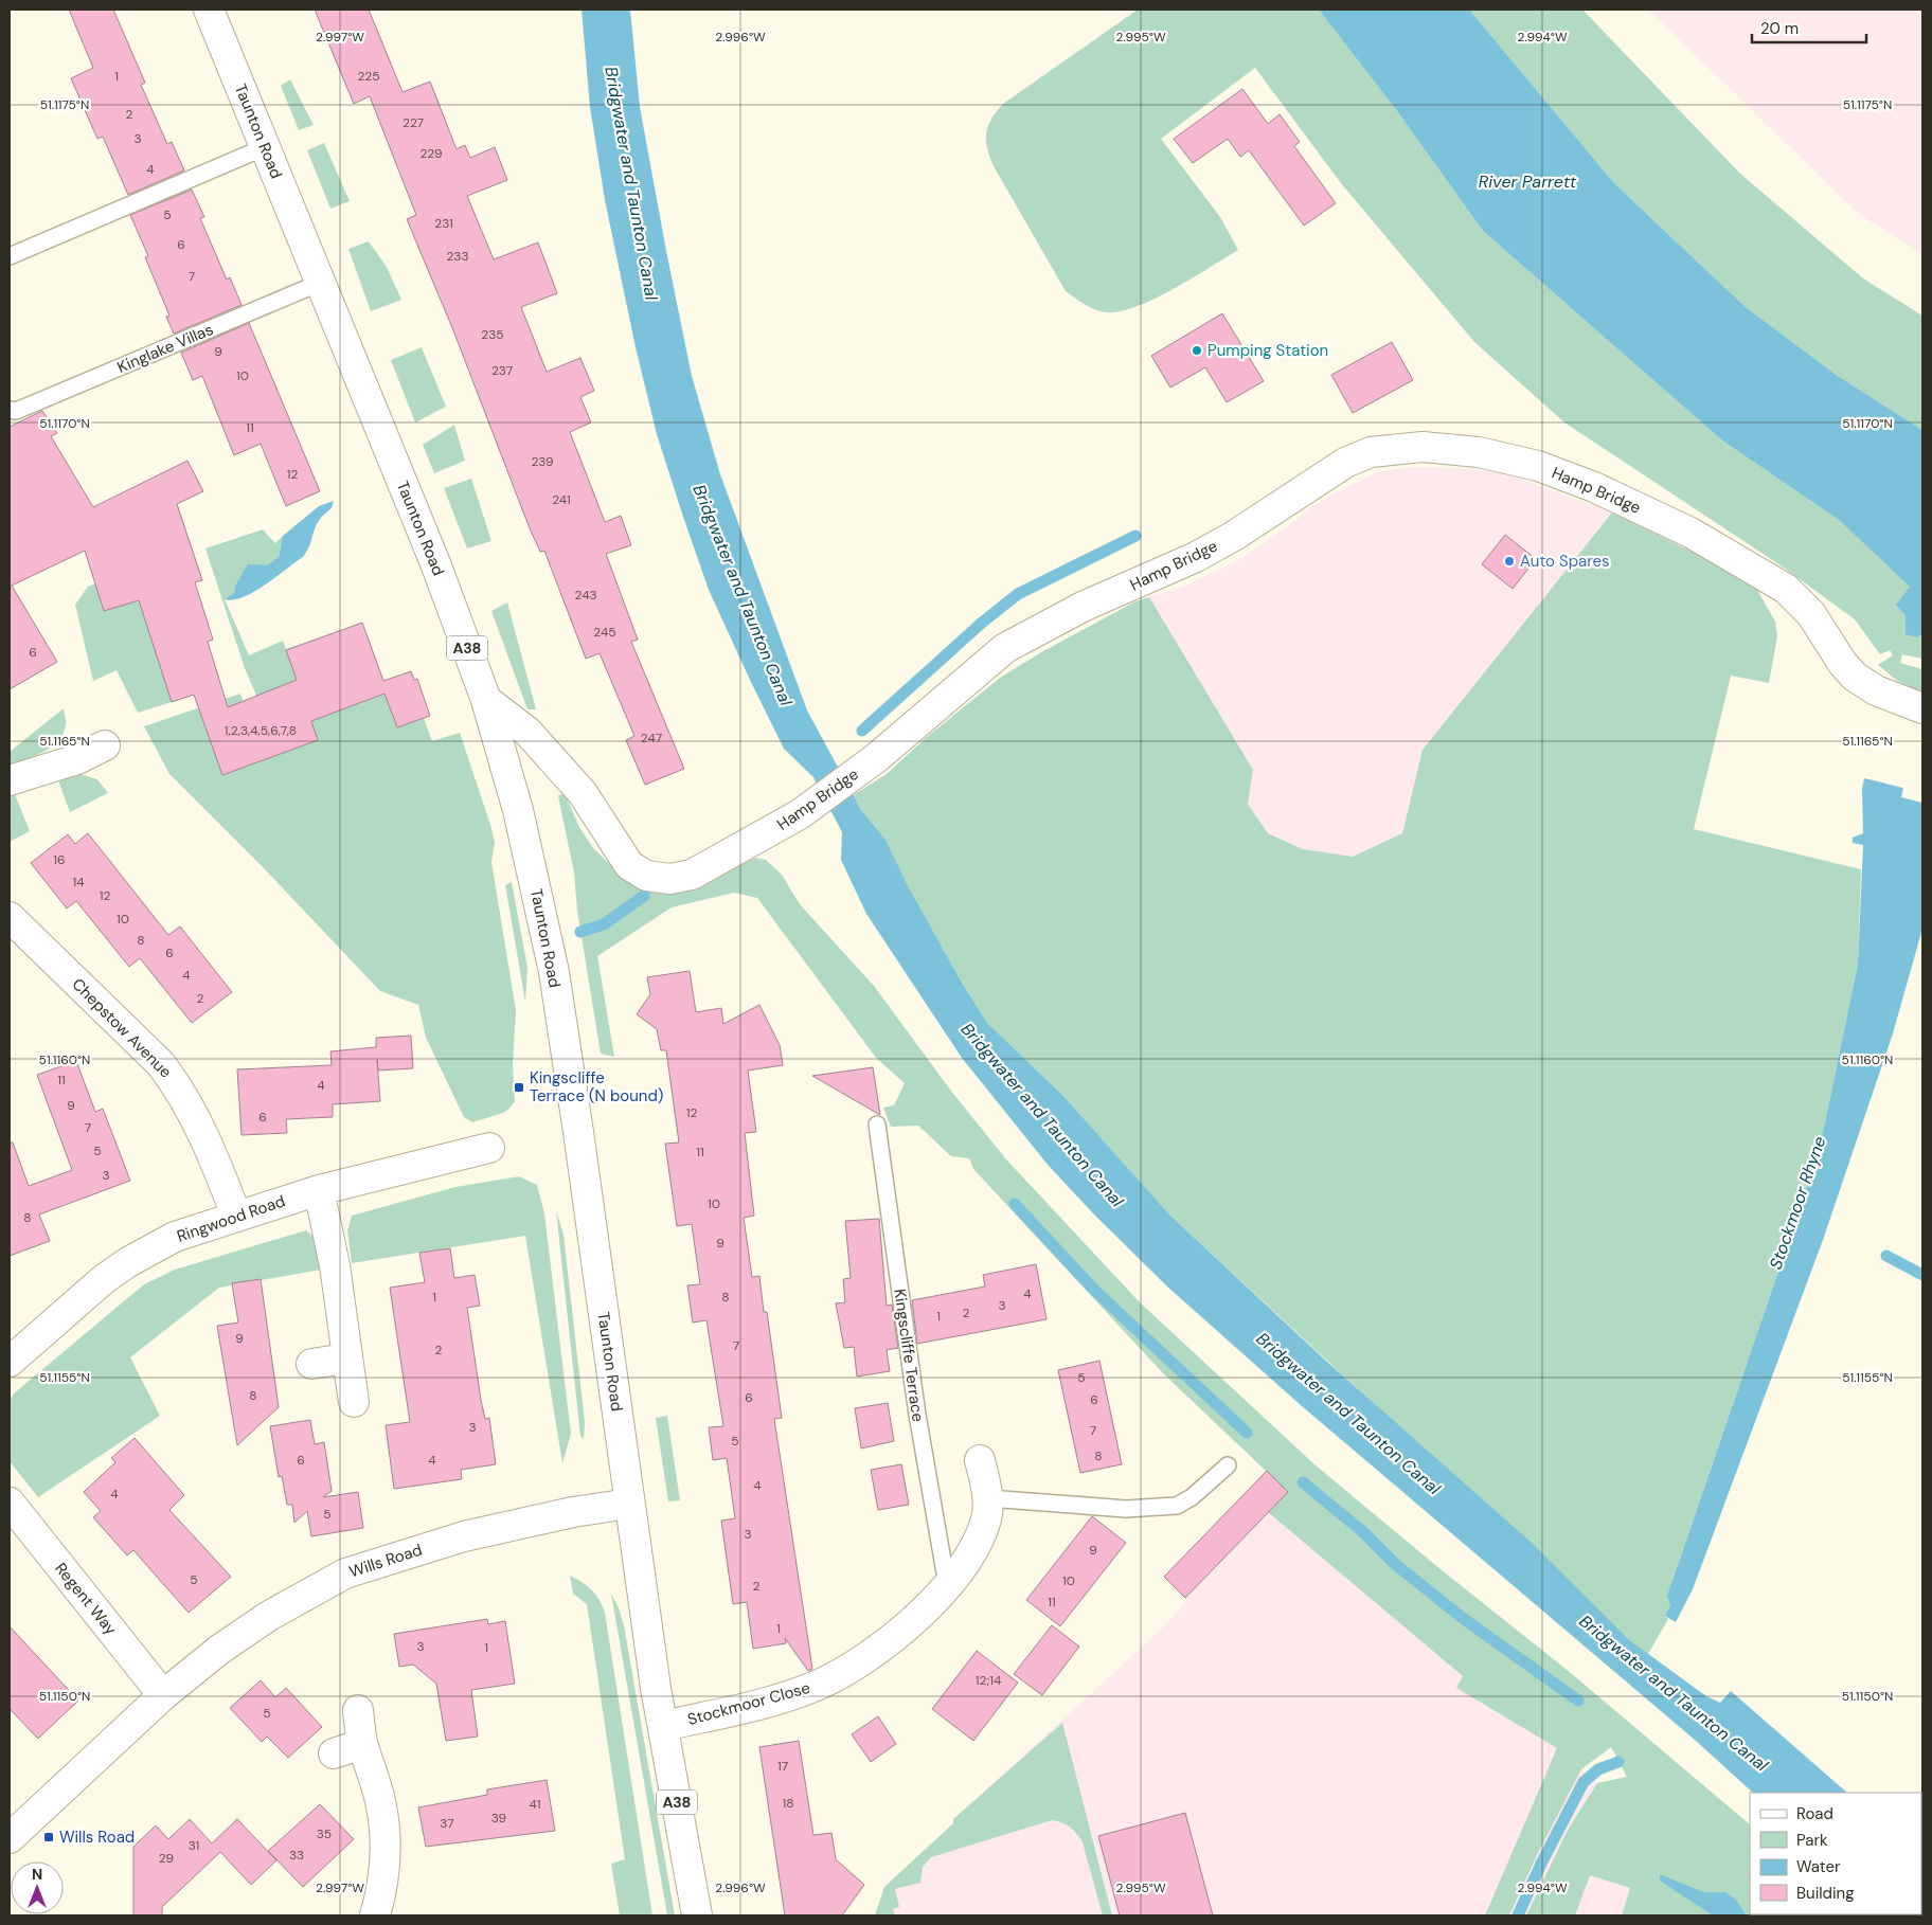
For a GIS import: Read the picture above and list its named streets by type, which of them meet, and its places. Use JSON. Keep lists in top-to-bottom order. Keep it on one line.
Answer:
{"streets":{"street":["Taunton Road","Hamp Bridge","A38","Chepstow Avenue","Ringwood Road","Wills Road","Regent Way","Stockmoor Close"],"lane":["Kinglake Villas","Kingscliffe Terrace"]},"crossings":[["Taunton Road","Kinglake Villas"],["Taunton Road","Hamp Bridge"],["Taunton Road","Wills Road"],["Taunton Road","Stockmoor Close"],["Chepstow Avenue","Ringwood Road"],["Kingscliffe Terrace","Stockmoor Close"],["Wills Road","Regent Way"]],"water":["River Parrett","Bridgwater and Taunton Canal","Stockmoor Rhyne"],"places":{"other":["Pumping Station","Auto Spares"],"transit":["Kingscliffe Terrace (N bound)","Wills Road"]},"house_numbers":["1","225","2","227","3","229","4","5","231","6","233","7","235","9","237","10","11","239","12","241","243","245","6","1,2,3,4,5,6,7,8","247","16","14","12","10","8","6","4","2","11","4","9","12","6","7","5","11","3","10","8","9","4","1","8","3","2","1","9","7","2","5","8","6","6","3","7","5","8","6","4","4","4","5","3","9","5","10","2","11","1","3","1","12;14","5","17","18","41","39","37","35","31","33","29"],"legend":["Road","Park","Water","Building"],"scale_bar":"20 m","north":"top","coordinates":["2.997°W","2.996°W","2.995°W","2.994°W","51.1175°N","51.1170°N","51.1165°N","51.1160°N","51.1155°N","51.1150°N"]}
